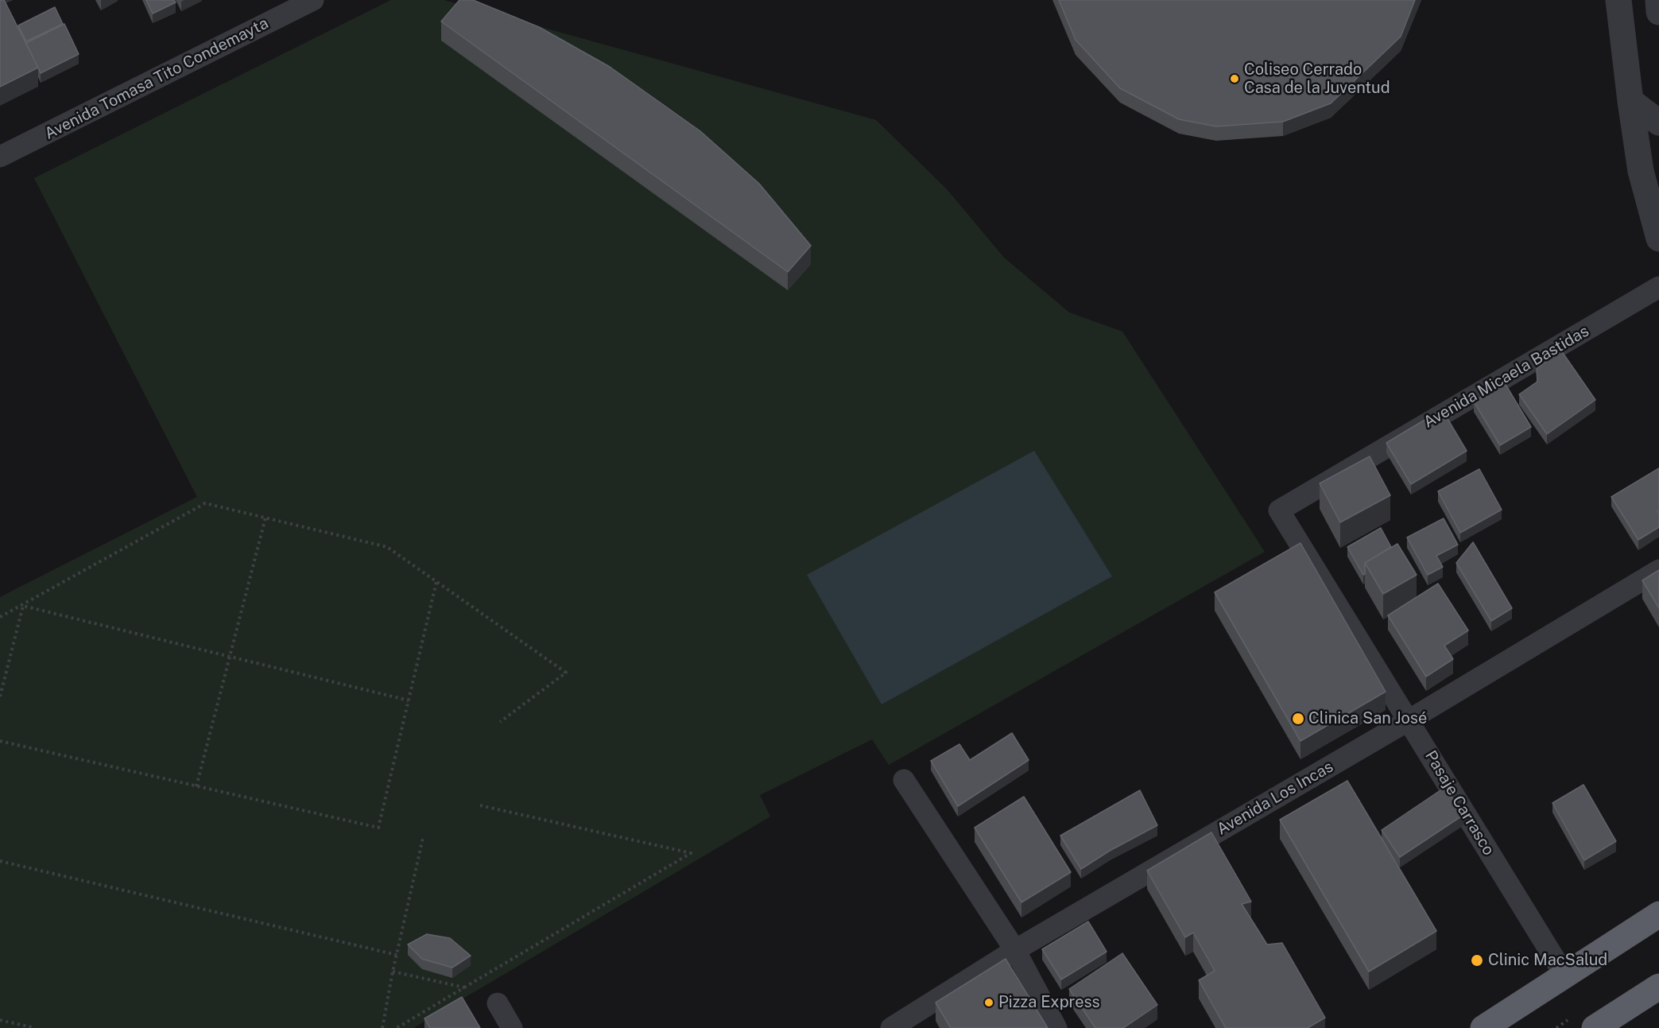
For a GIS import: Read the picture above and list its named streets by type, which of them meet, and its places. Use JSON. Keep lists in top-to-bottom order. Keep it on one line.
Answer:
{"streets":{"street":["Avenida Tomasa Tito Condemayta","Avenida Micaela Bastidas","Avenida Los Incas","Pasaje Carrasco"]},"crossings":[["Avenida Micaela Bastidas","Pasaje Carrasco"],["Avenida Los Incas","Pasaje Carrasco"]],"places":["Coliseo Cerrado Casa de la Juventud","Clinica San José","Clinic MacSalud","Pizza Express"]}
